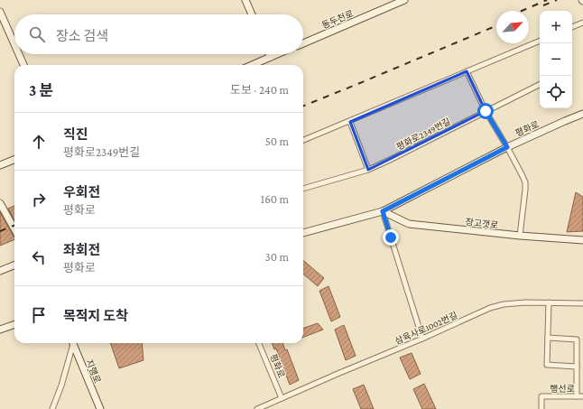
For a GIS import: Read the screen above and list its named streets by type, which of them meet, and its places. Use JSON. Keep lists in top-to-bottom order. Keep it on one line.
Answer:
{"streets":{"street":["동두천로","평화로","평화로2349번길","장고갯로","삼육사로1002번길","지행로","행선로"]},"crossings":[["평화로","장고갯로"],["평화로","삼육사로1002번길"]],"north":"top right","page":{"map_buttons":["+","−"],"search":"장소 검색","heading":["3 분","도보 · 240 m"],"list":[["직진","평화로2349번길","50 m"],["우회전","평화로","160 m"],["좌회전","평화로","30 m"],"목적지 도착"]}}
